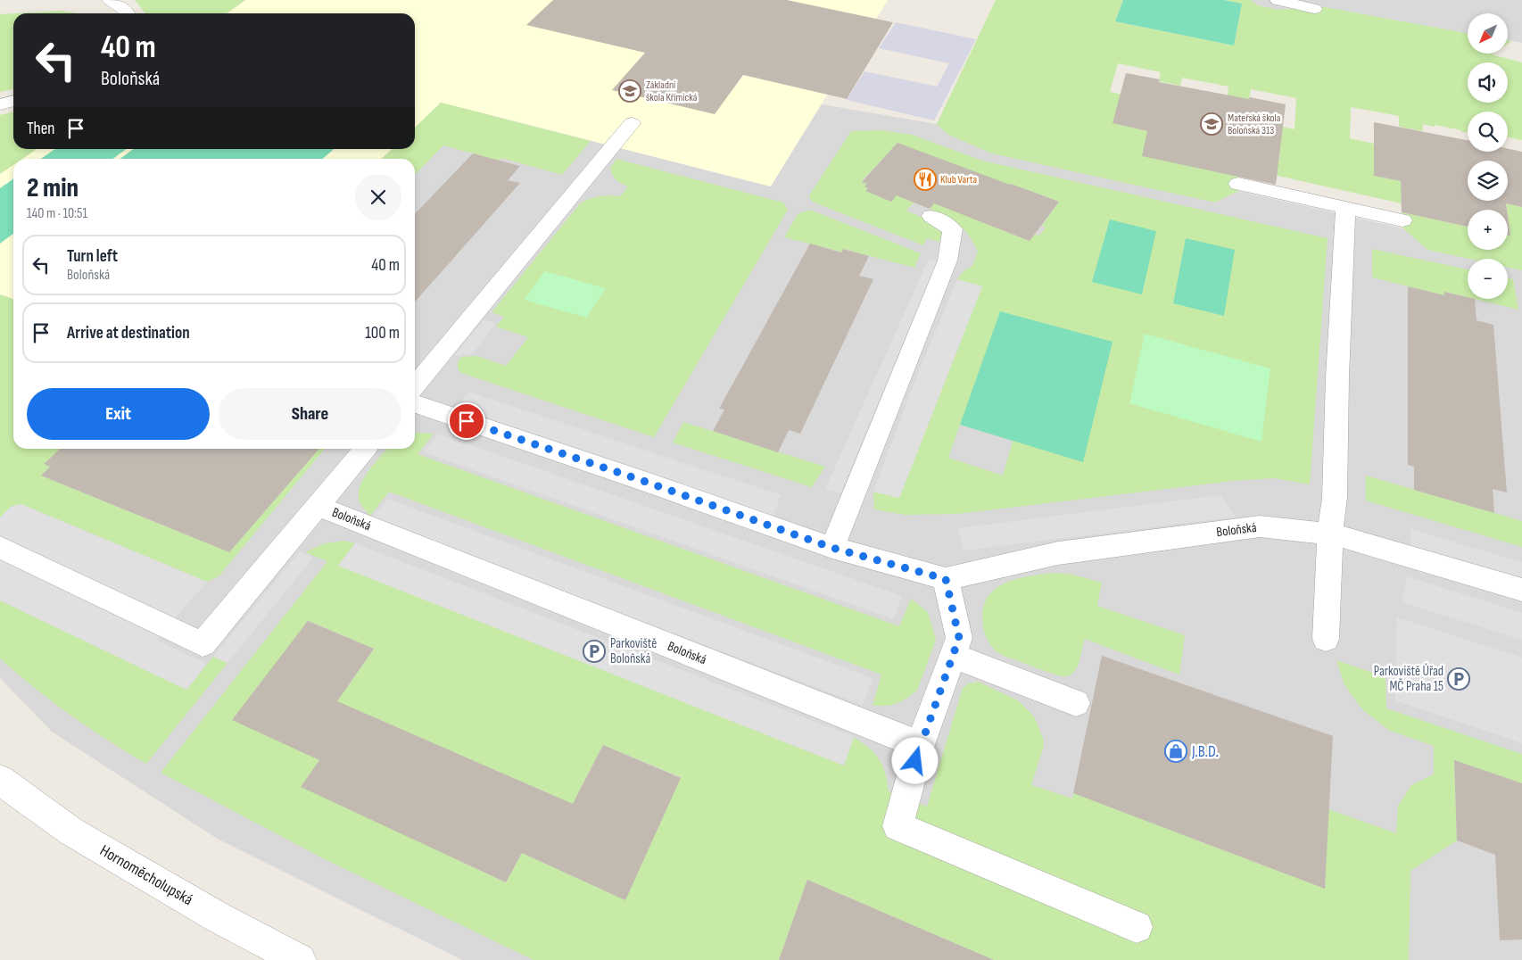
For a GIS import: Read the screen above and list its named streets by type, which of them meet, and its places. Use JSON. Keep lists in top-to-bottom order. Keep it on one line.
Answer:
{"streets":{"street":["Boloňská","Hornoměcholupská"]},"places":{"school or university":["Základní škola Křimická","Mateřská škola Boloňská 313"],"restaurant":["Klub Varta"],"parking":["Parkoviště Boloňská","Parkoviště Úřad MČ Praha 15"],"shop":["J.B.D."]},"north":"bottom left","page":{"map_buttons":["+","−"],"turn":["40 m","Boloňská"],"then":"Then","heading":["2 min","140 m · 10:51"],"list":[{"name":"Turn left","note":"Boloňská","value":"40 m"},{"name":"Arrive at destination","value":"100 m"}],"buttons":["Exit","Share"]}}
